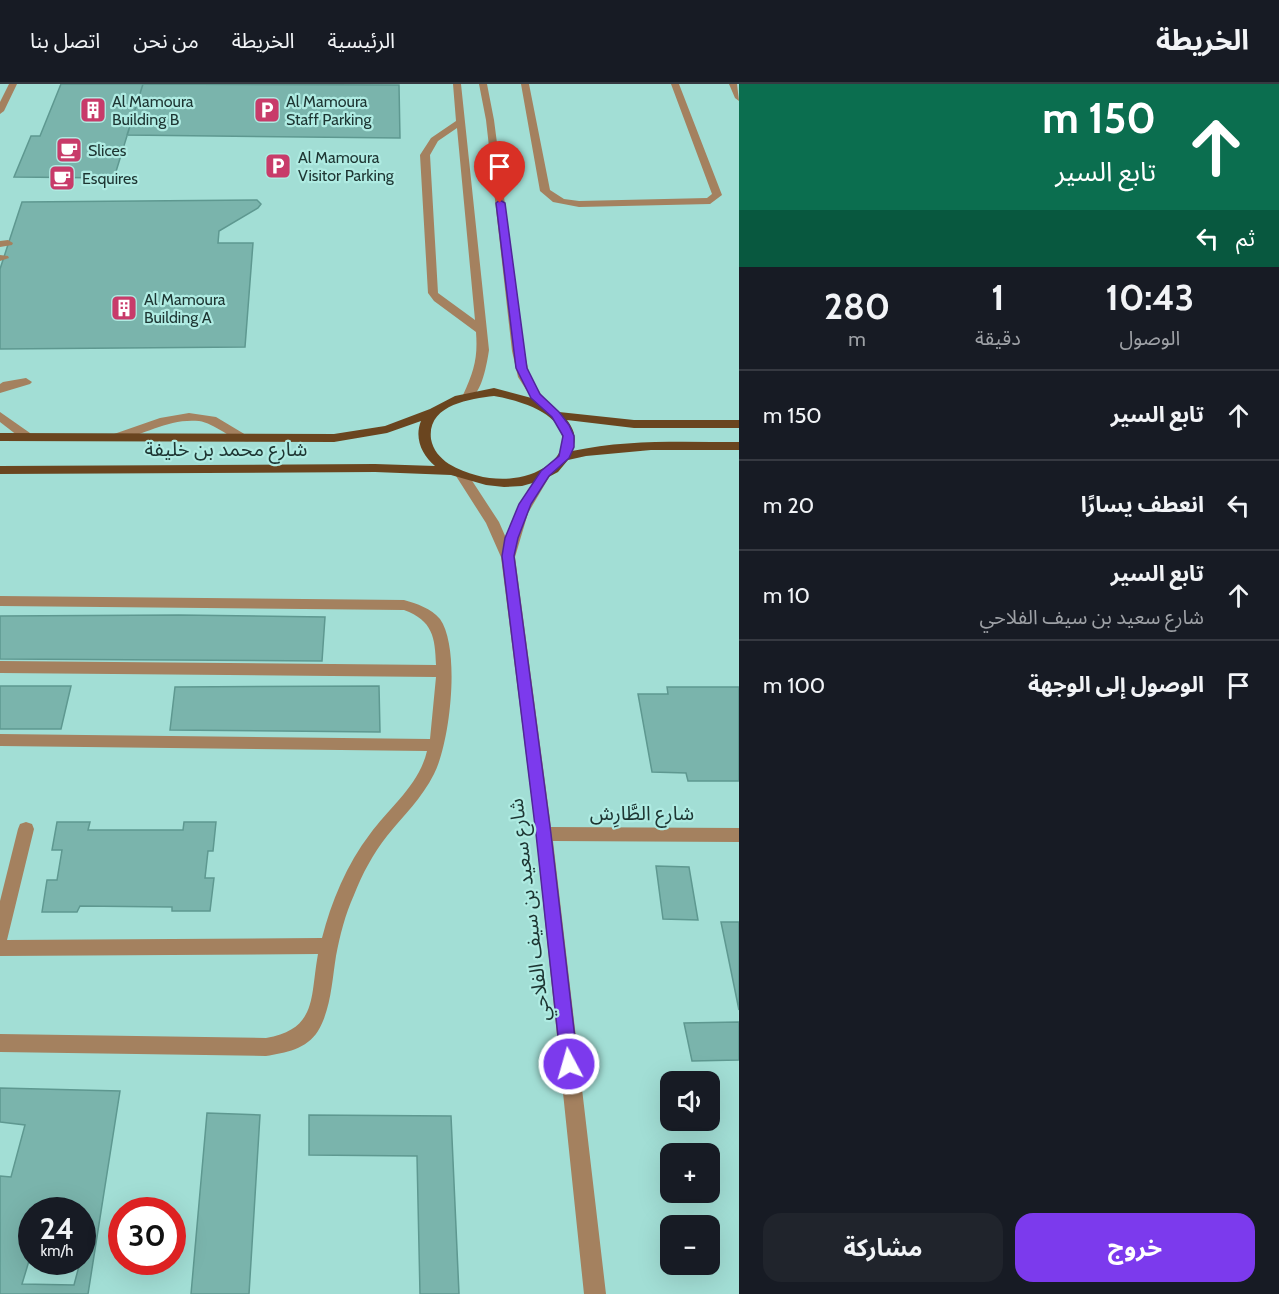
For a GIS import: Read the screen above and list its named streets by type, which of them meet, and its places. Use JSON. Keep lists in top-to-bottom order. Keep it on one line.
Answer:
{"streets":{"main road":["شارع محمد بن خليفة"],"street":["شارع الطَّارِش","شارع سعيد بن سيف الفلاحي"]},"crossings":[["شارع محمد بن خليفة","شارع سعيد بن سيف الفلاحي"],["شارع الطَّارِش","شارع سعيد بن سيف الفلاحي"]],"places":{"building":["Al Mamoura Building B","Al Mamoura Building A"],"parking":["Al Mamoura Staff Parking","Al Mamoura Visitor Parking"],"cafe":["Slices","Esquires"]},"page":{"header":"الخريطة","nav":["الرئيسية","الخريطة","من نحن","اتصل بنا"],"turn":["150 m","تابع السير"],"then":"ثم","eta":["10:43","الوصول","1","دقيقة","280","m"],"list":[{"name":"تابع السير","value":"150 m"},{"name":"انعطف يسارًا","value":"20 m"},{"name":"تابع السير","note":"شارع سعيد بن سيف الفلاحي","value":"10 m"},{"name":"الوصول إلى الوجهة","value":"100 m"}],"map_buttons":["+","−"],"speed":"24 km/h","limit":"30","buttons":["خروج","مشاركة"]}}
